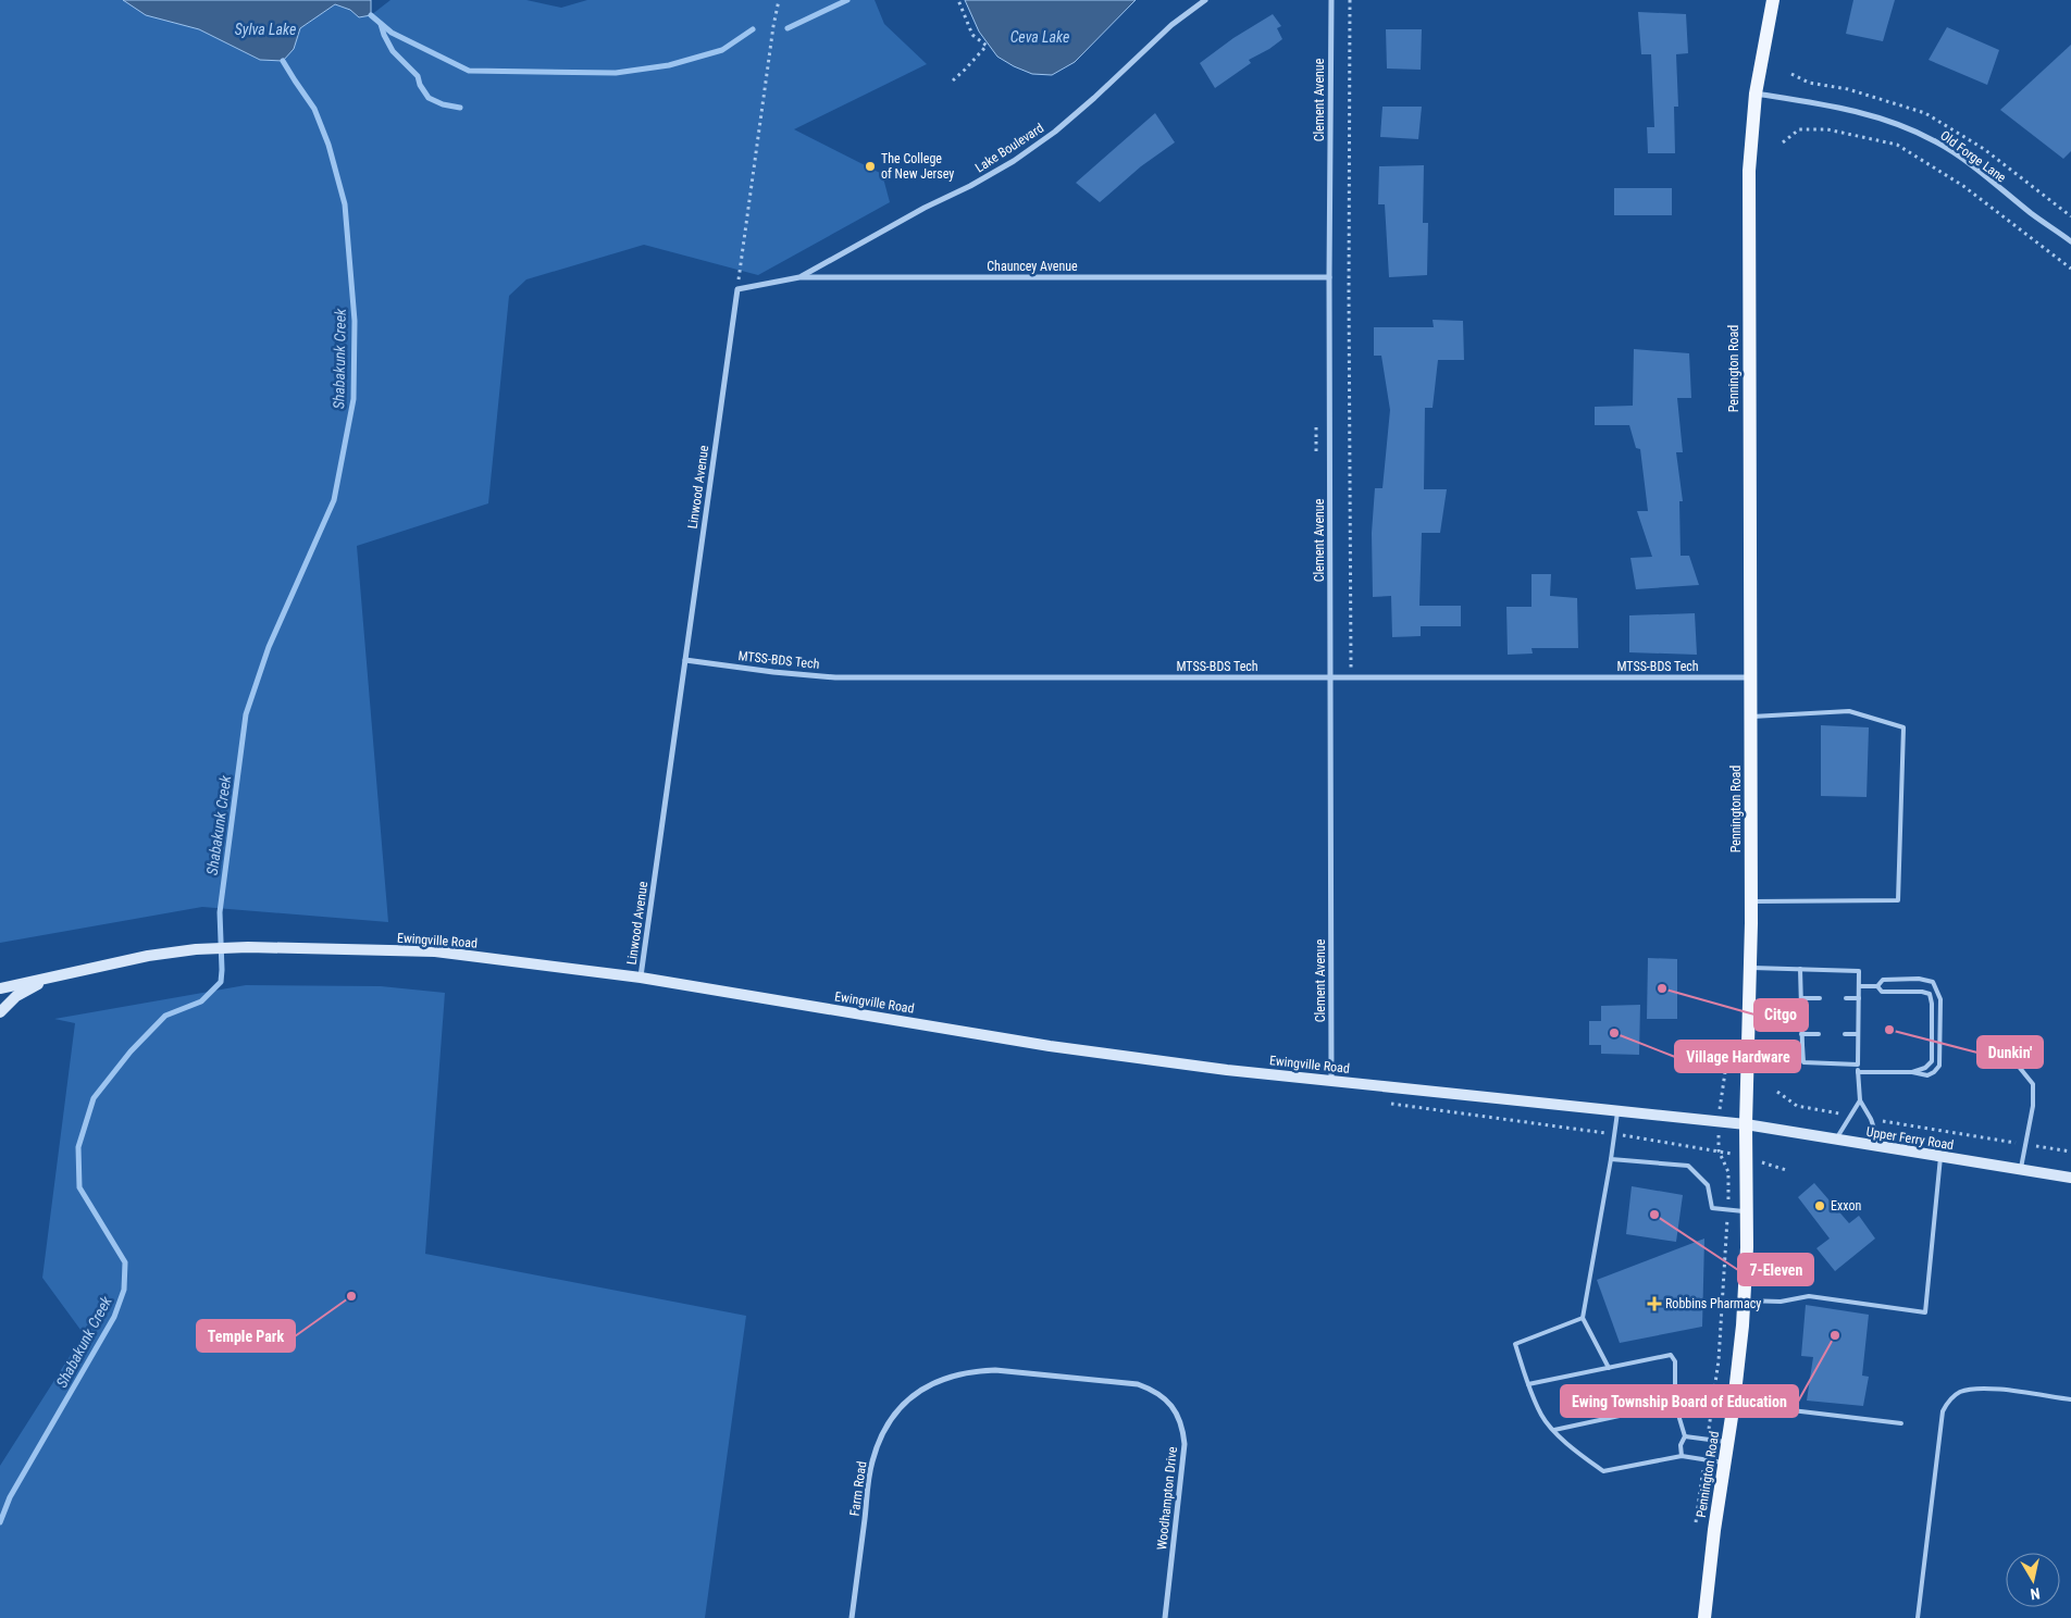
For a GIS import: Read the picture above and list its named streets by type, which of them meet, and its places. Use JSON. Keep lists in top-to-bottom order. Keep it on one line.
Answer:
{"streets":{"main road":["Pennington Road","Ewingville Road","Upper Ferry Road"],"street":["Clement Avenue","Lake Boulevard","Old Forge Lane","Chauncey Avenue","Linwood Avenue","MTSS-BDS Tech","Farm Road","Woodhampton Drive"]},"crossings":[["Clement Avenue","Chauncey Avenue"],["Clement Avenue","MTSS-BDS Tech"],["Clement Avenue","Ewingville Road"],["Lake Boulevard","Chauncey Avenue"],["Old Forge Lane","Pennington Road"],["Chauncey Avenue","Linwood Avenue"],["Pennington Road","MTSS-BDS Tech"],["Pennington Road","Ewingville Road"],["Pennington Road","Upper Ferry Road"],["Linwood Avenue","MTSS-BDS Tech"],["Linwood Avenue","Ewingville Road"],["Ewingville Road","Upper Ferry Road"],["Farm Road","Woodhampton Drive"]],"water":["Sylva Lake","Ceva Lake","Shabakunk Creek"],"places":{"other":["The College of New Jersey","Citgo","Dunkin'","Village Hardware","Exxon","7-Eleven","Temple Park","Ewing Township Board of Education"],"health":["Robbins Pharmacy"]},"north":"bottom"}
